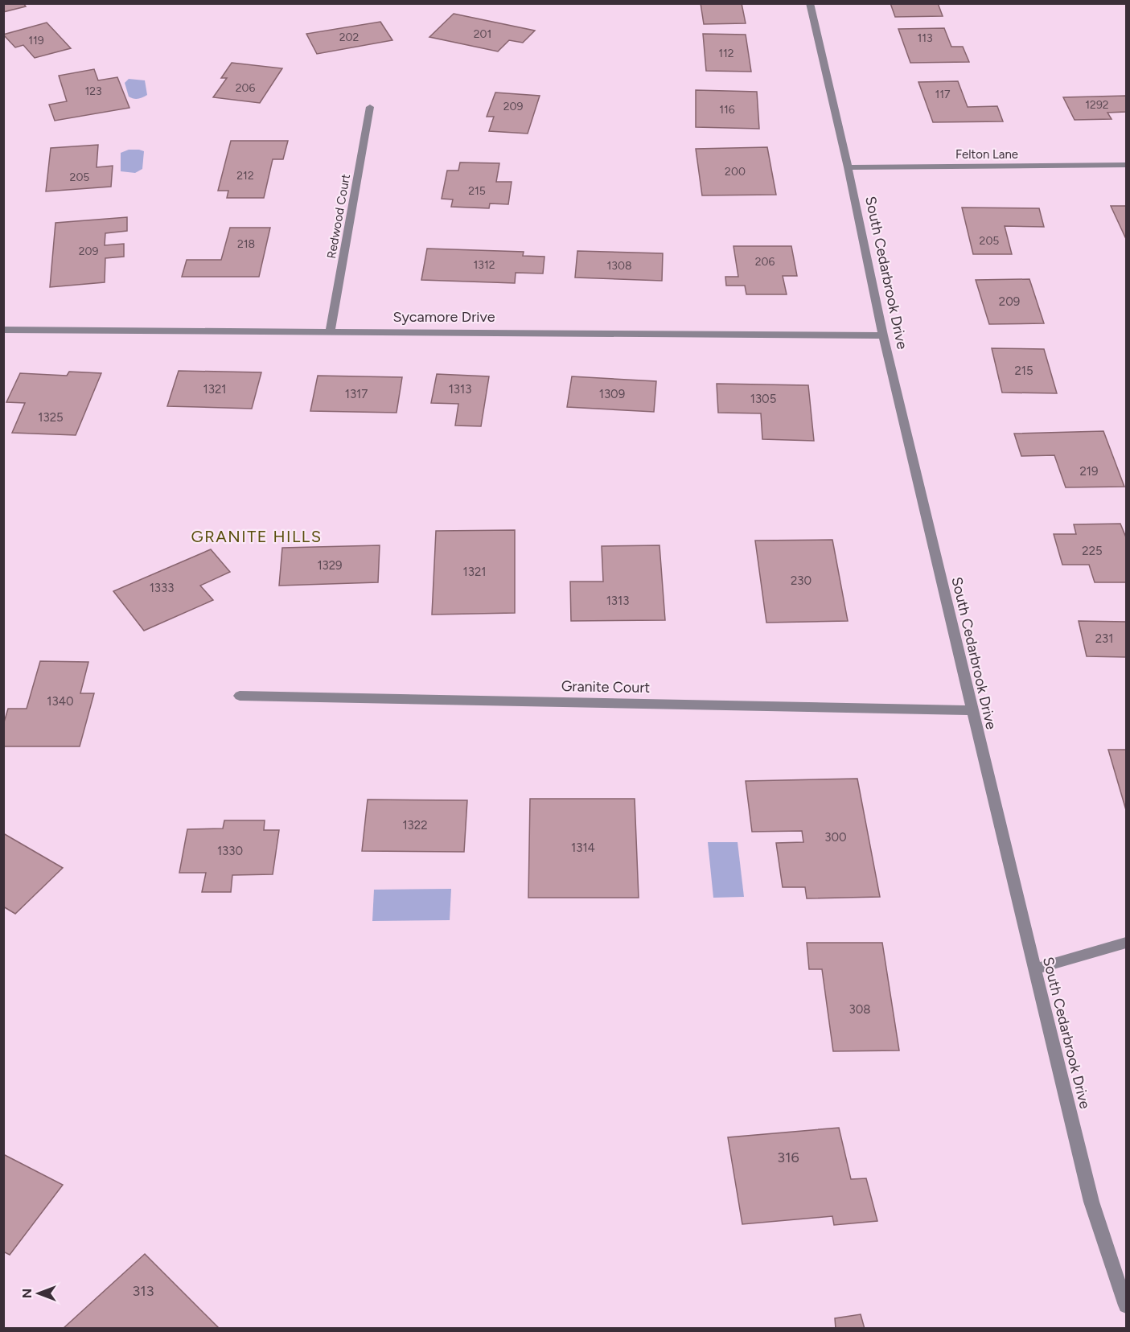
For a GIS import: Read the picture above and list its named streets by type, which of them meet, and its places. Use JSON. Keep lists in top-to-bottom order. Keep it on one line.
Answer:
{"streets":{"street":["Felton Lane","Redwood Court","South Cedarbrook Drive","Sycamore Drive","Granite Court"]},"crossings":[["Felton Lane","South Cedarbrook Drive"],["Redwood Court","Sycamore Drive"],["South Cedarbrook Drive","Sycamore Drive"],["South Cedarbrook Drive","Granite Court"]],"districts":["GRANITE HILLS"],"house_numbers":["201","202","113","119","112","206","123","117","1292","209","116","200","212","205","215","205","218","209","206","1312","1308","209","215","1321","1313","1317","1309","1305","1325","219","225","1329","1321","230","1333","1313","231","1340","1322","300","1314","1330","308","316","313"],"north":"left"}
